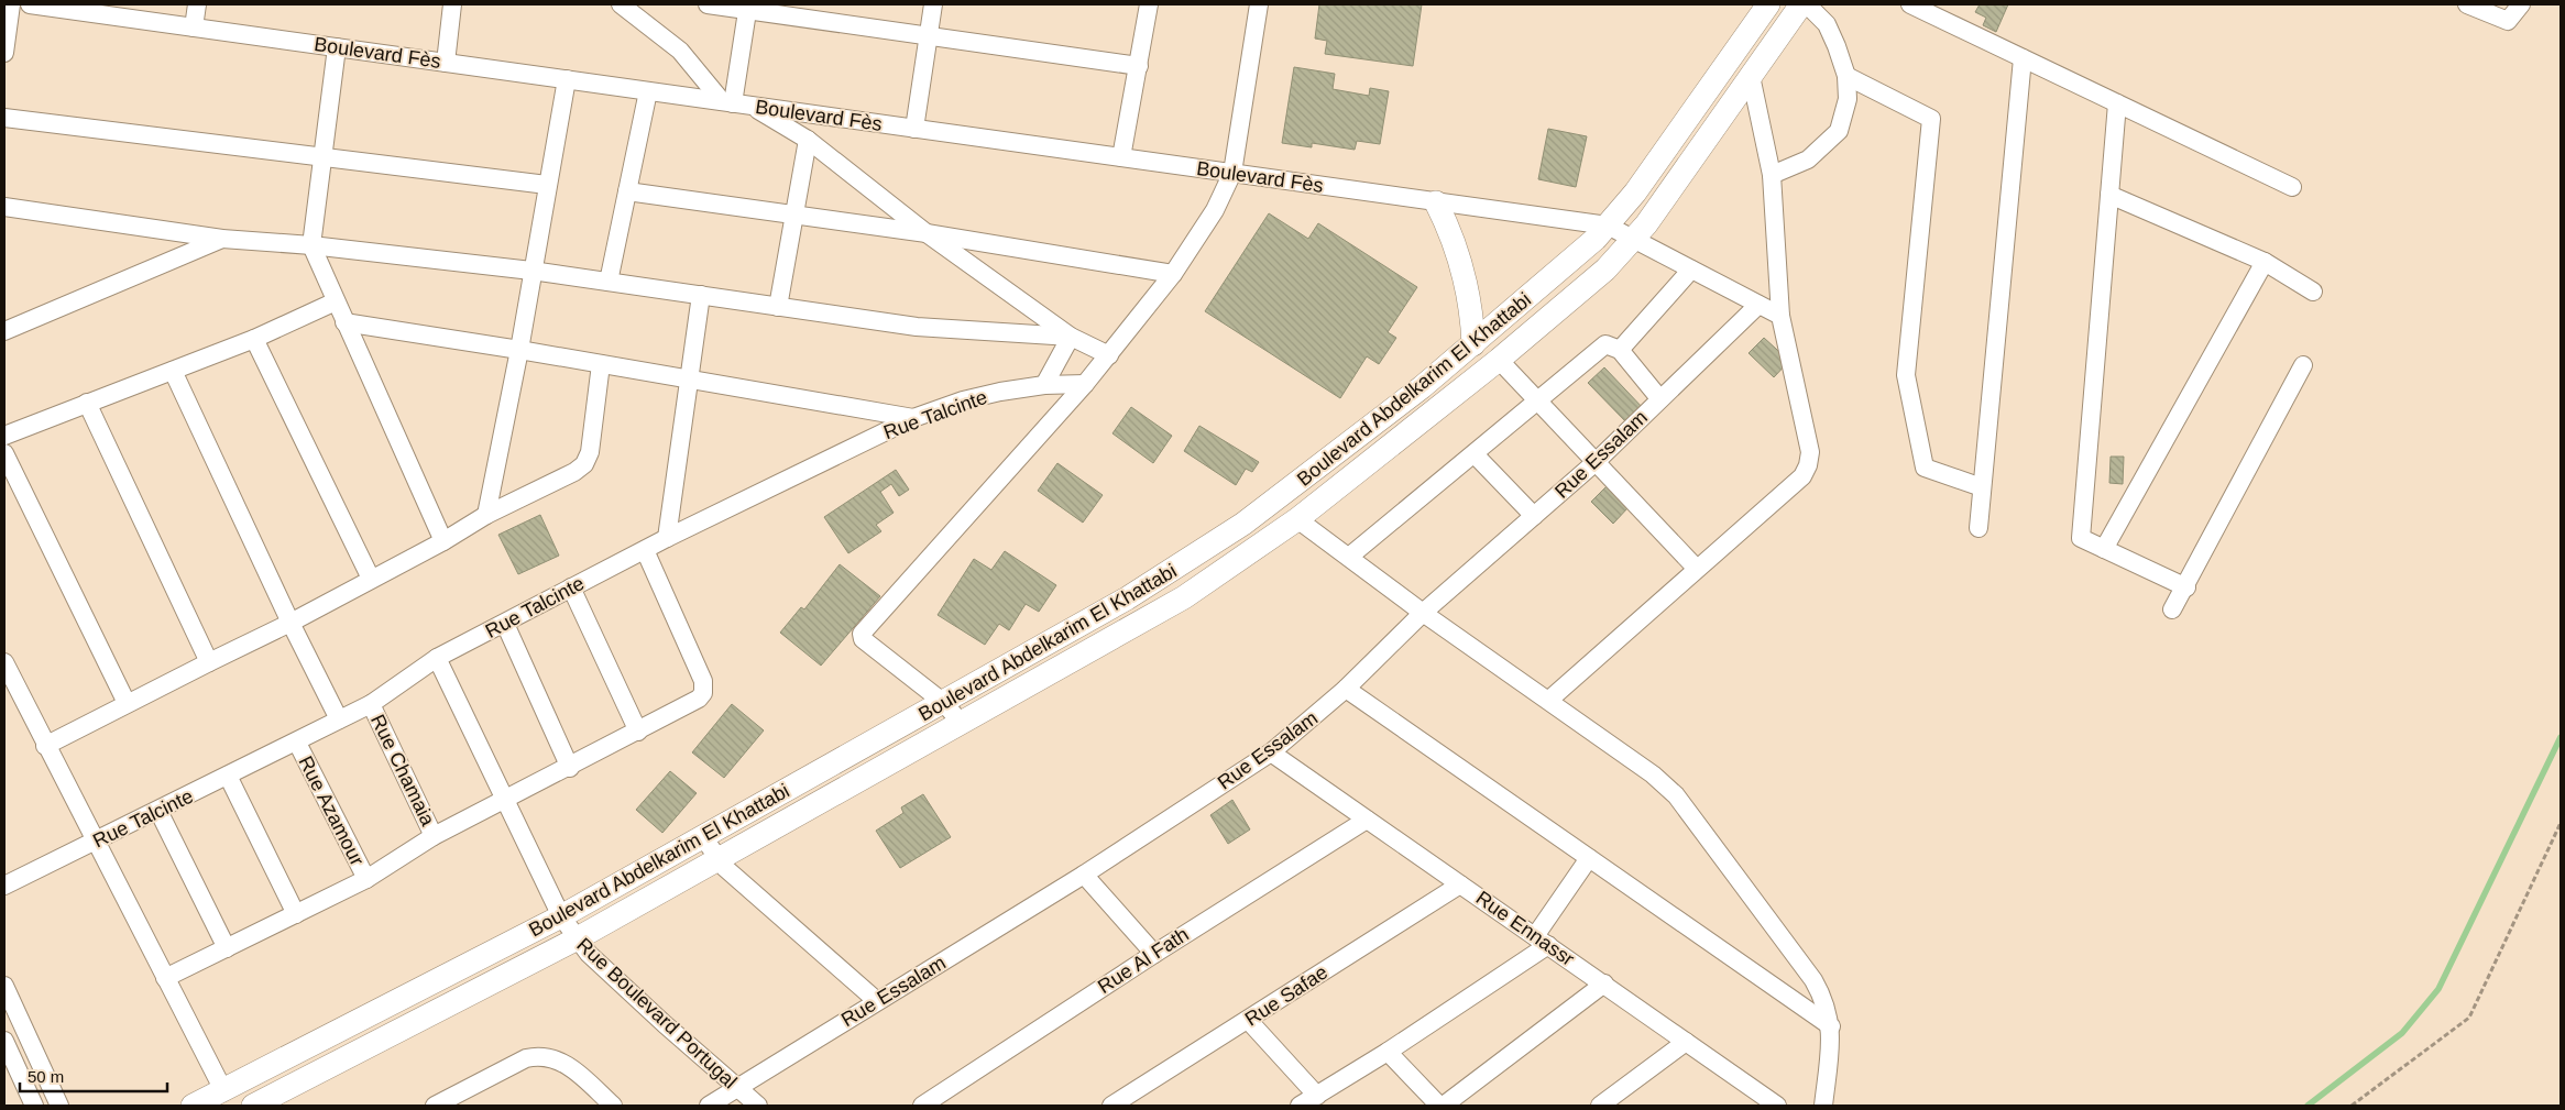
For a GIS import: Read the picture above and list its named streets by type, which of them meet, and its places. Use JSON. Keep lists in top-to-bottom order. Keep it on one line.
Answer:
{"streets":{"street":["Boulevard Fès","Boulevard Abdelkarim El Khattabi","Rue Talcinte","Rue Essalam","Rue Chamaia","Rue Azamour","Rue Ennassr","Rue Al Fath","Rue Safae","Rue Boulevard Portugal"]},"crossings":[["Boulevard Fès","Boulevard Abdelkarim El Khattabi"],["Boulevard Fès","Rue Essalam"],["Boulevard Abdelkarim El Khattabi","Rue Boulevard Portugal"],["Rue Talcinte","Rue Chamaia"],["Rue Talcinte","Rue Azamour"],["Rue Talcinte","Rue Boulevard Portugal"],["Rue Essalam","Rue Ennassr"],["Rue Essalam","Rue Boulevard Portugal"],["Rue Ennassr","Rue Al Fath"],["Rue Ennassr","Rue Safae"]],"scale_bar":"50 m"}
